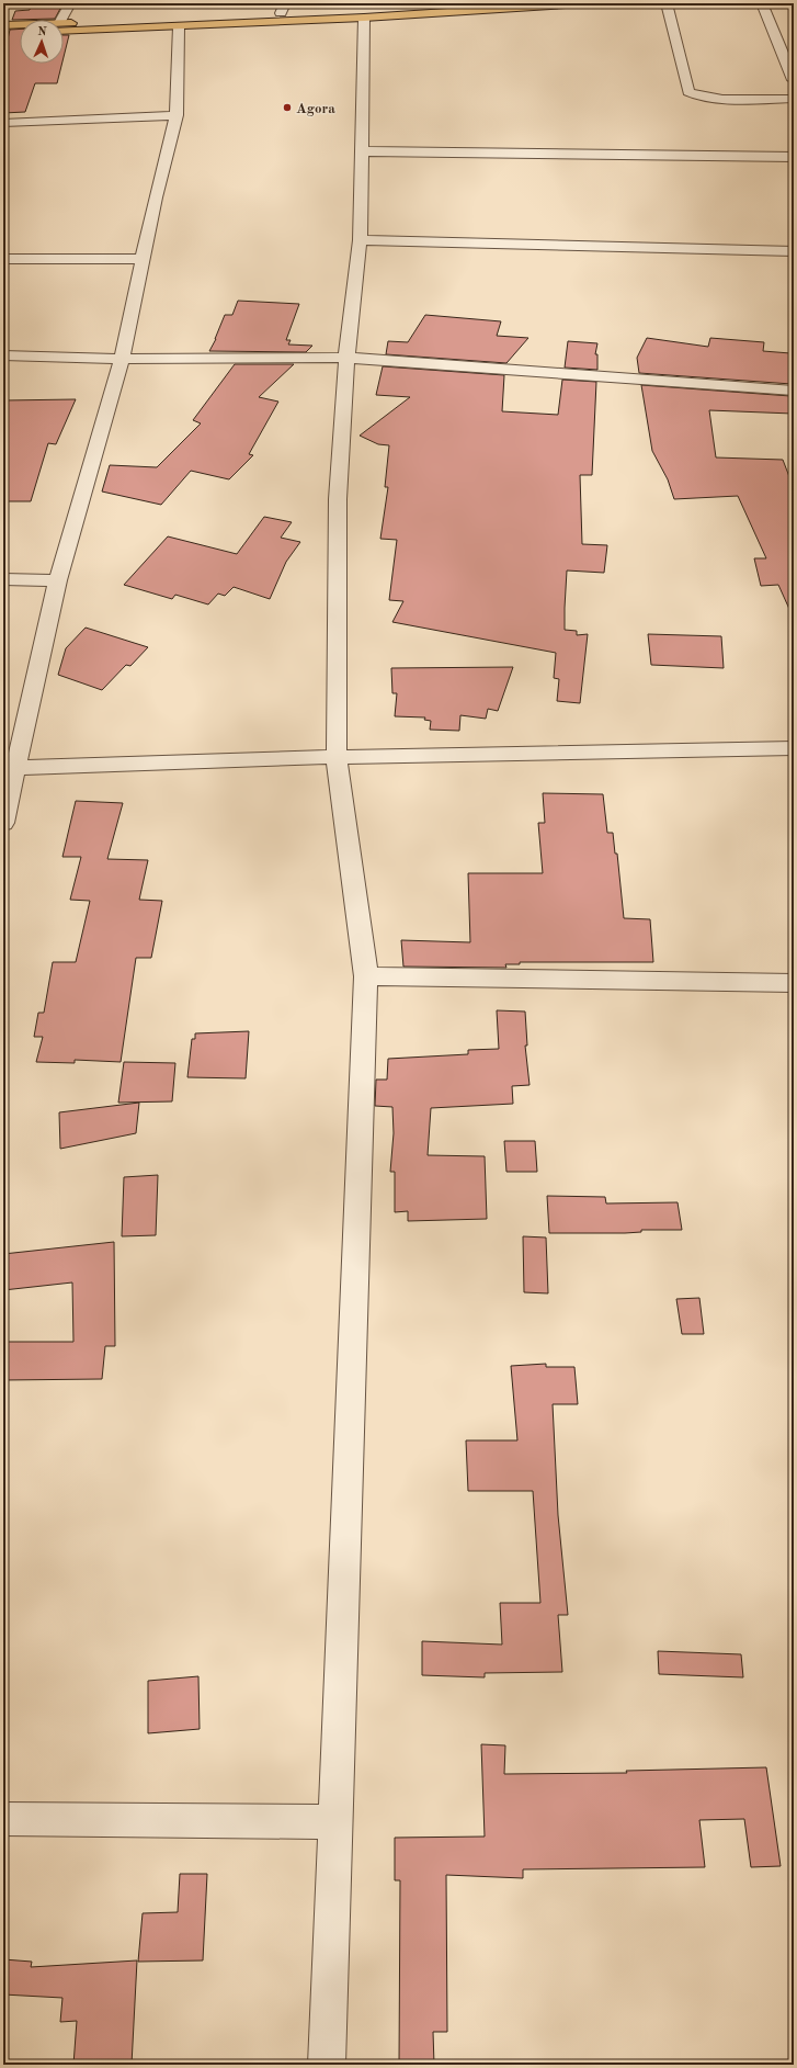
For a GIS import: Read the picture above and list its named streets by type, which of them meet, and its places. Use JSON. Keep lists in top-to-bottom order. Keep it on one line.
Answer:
{"places":["Agora"],"north":"top"}
